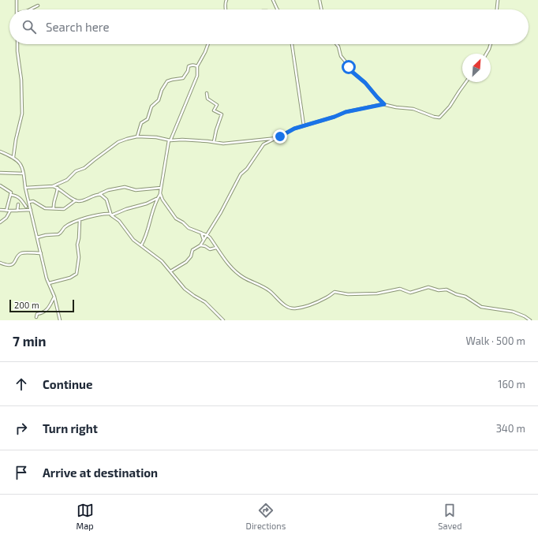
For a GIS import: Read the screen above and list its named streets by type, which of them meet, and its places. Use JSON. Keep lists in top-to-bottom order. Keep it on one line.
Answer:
{"scale_bar":"200 m","north":"top right","page":{"search":"Search here","scale":"200 m","heading":["7 min","Walk · 500 m"],"list":[["Continue","160 m"],["Turn right","340 m"],"Arrive at destination"],"nav":["Map","Directions","Saved"]}}
